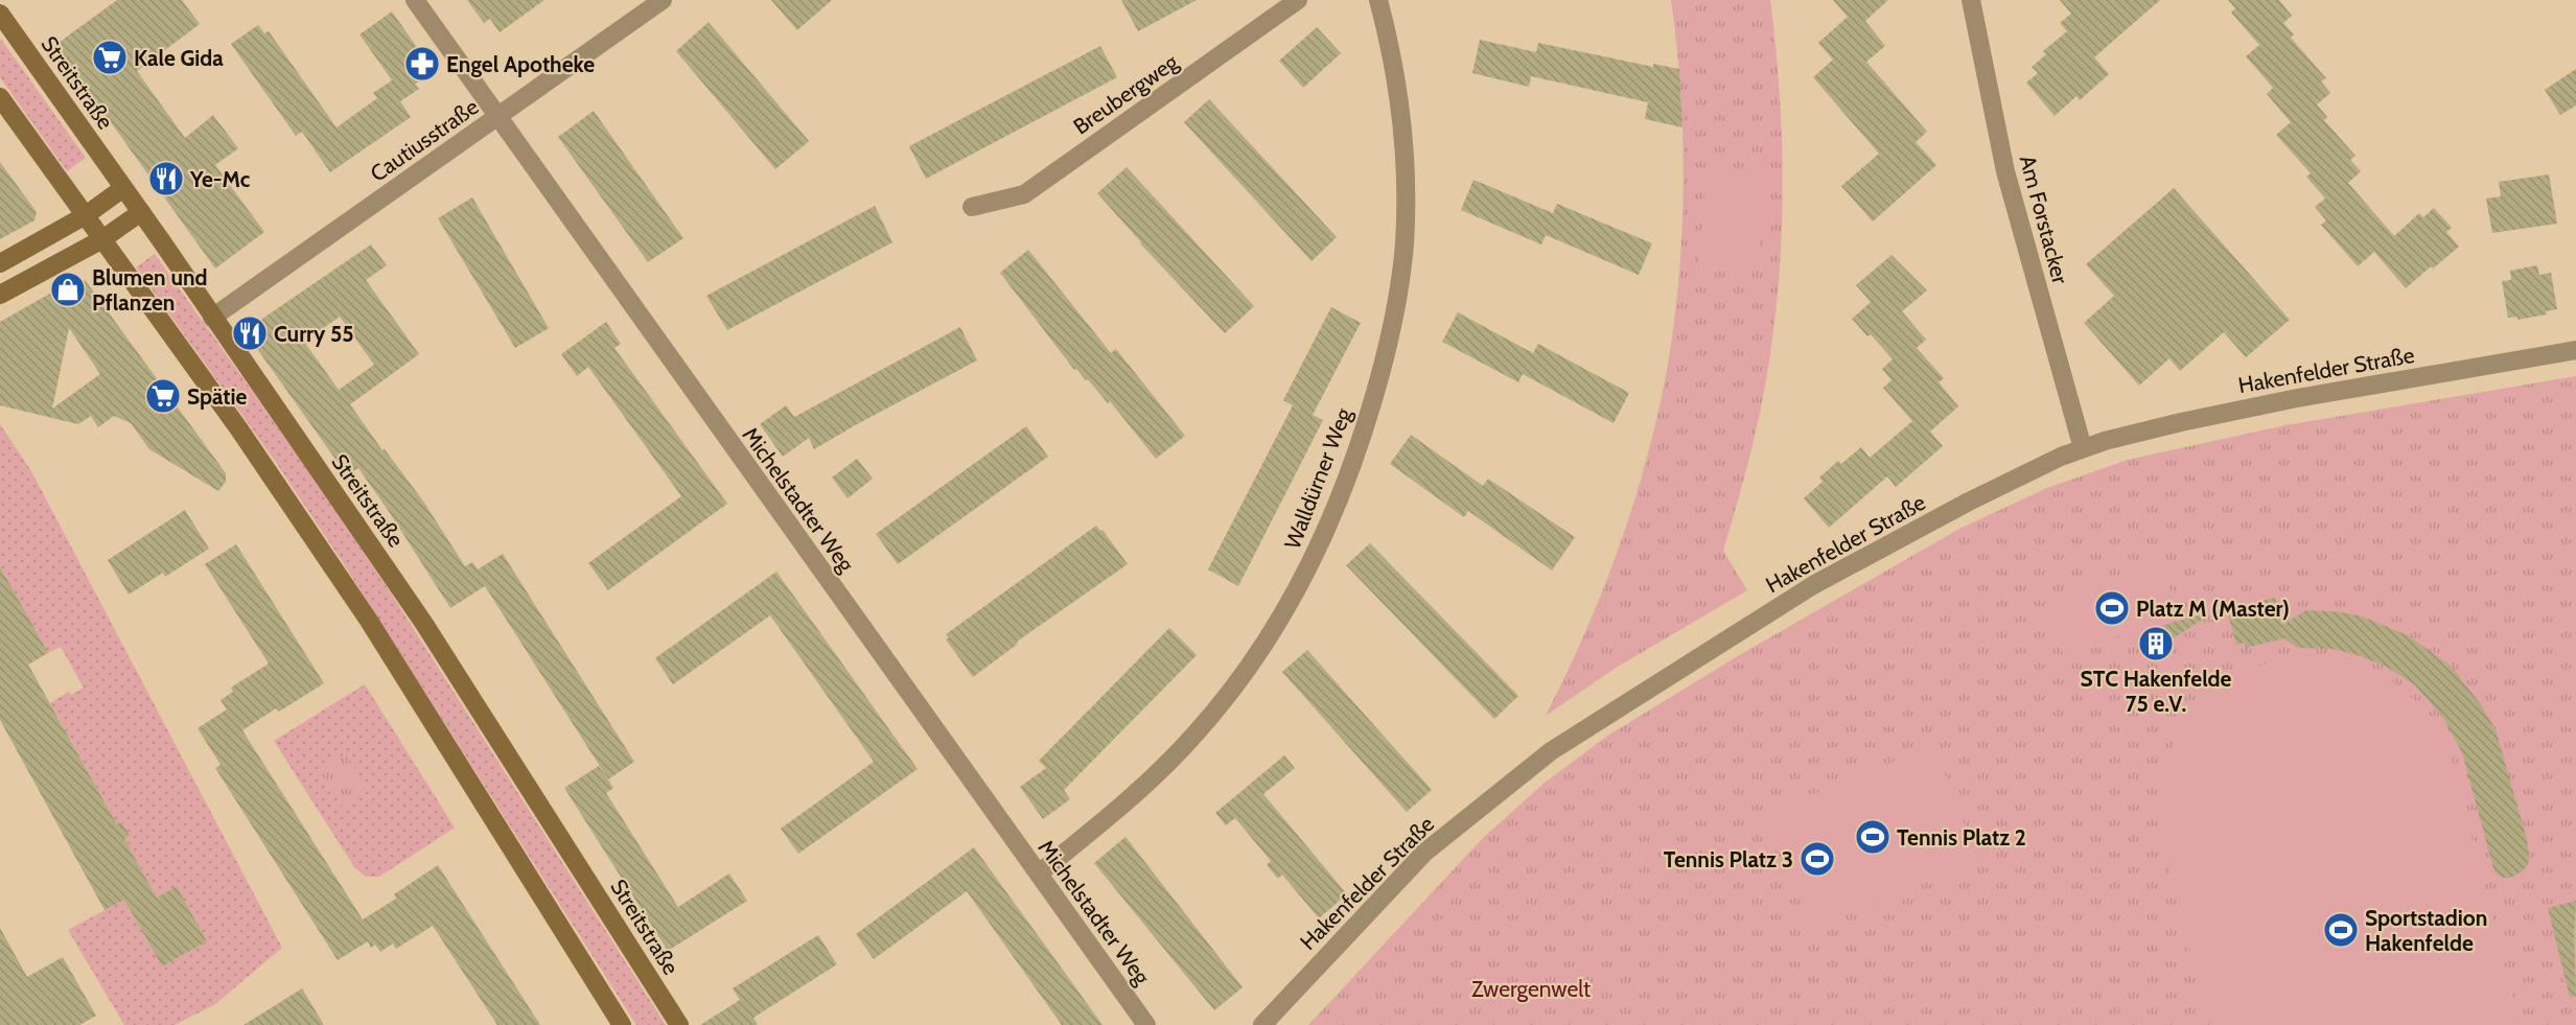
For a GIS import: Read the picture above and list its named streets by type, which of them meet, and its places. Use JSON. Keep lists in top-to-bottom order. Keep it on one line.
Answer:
{"streets":{"main road":["Streitstraße"],"street":["Breubergweg","Cautiusstraße","Am Forstacker","Hakenfelder Straße","Walldürner Weg","Michelstadter Weg"]},"crossings":[["Streitstraße","Cautiusstraße"],["Cautiusstraße","Michelstadter Weg"],["Am Forstacker","Hakenfelder Straße"],["Walldürner Weg","Michelstadter Weg"]],"parks":["Zwergenwelt"],"places":{"supermarket":["Kale Gida","Spätie"],"pharmacy":["Engel Apotheke"],"restaurant":["Ye-Mc","Curry 55"],"shop":["Blumen und Pflanzen"],"sports":["Platz M (Master)","Tennis Platz 2","Tennis Platz 3","Sportstadion Hakenfelde"],"building":["STC Hakenfelde 75 e.V."]}}
